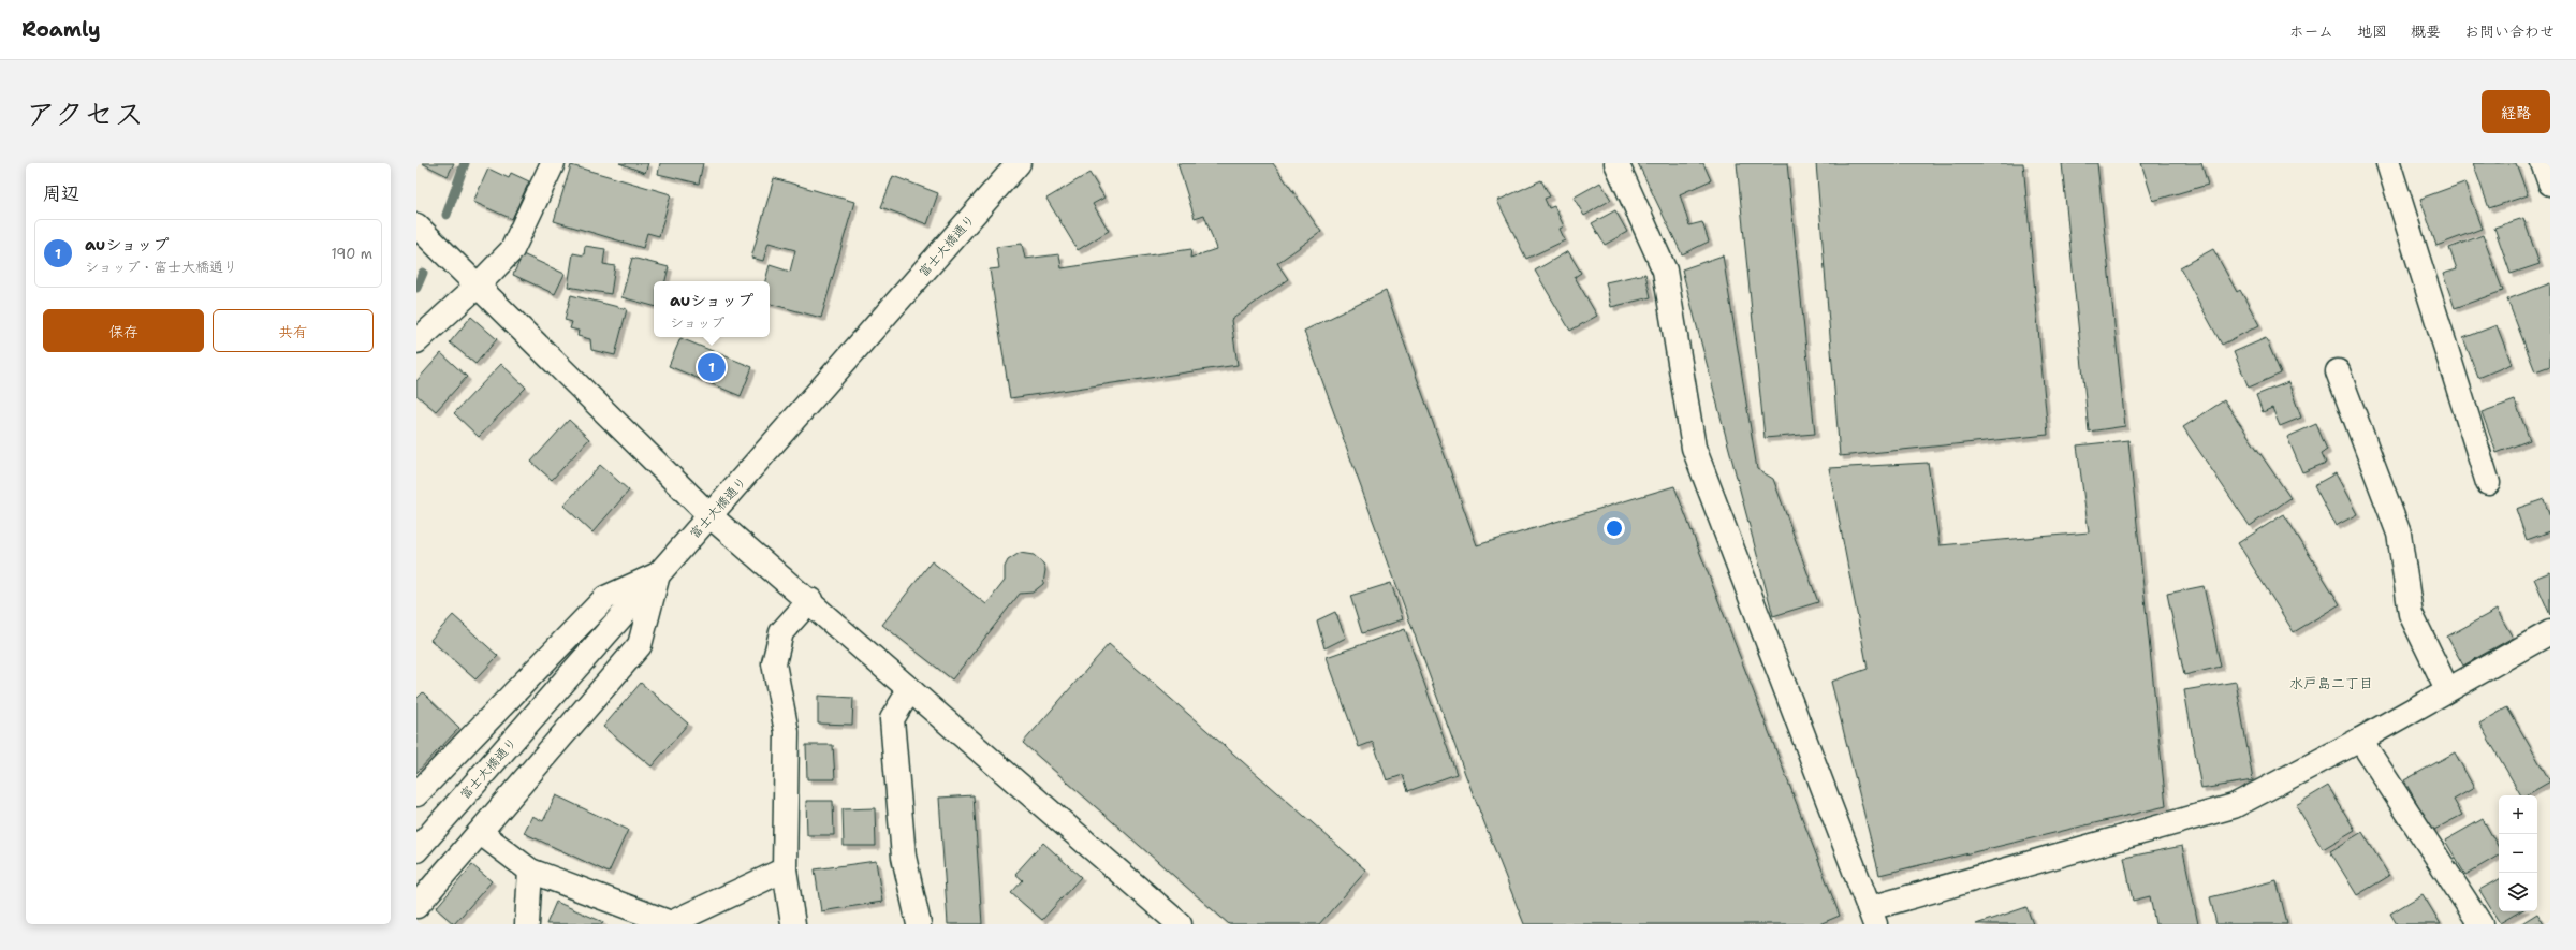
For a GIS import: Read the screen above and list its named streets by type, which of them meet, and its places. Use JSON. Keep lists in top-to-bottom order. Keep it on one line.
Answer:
{"streets":{"street":["富士大橋通り"]},"districts":["水戸島二丁目"],"page":{"header":"Roamly","nav":["ホーム","地図","概要","お問い合わせ"],"title":"アクセス","buttons":["経路",["保存","共有"]],"heading":"周辺","list":[{"mark":"1","name":"auショップ","note":"ショップ · 富士大橋通り","value":"190 m"}],"popup":["auショップ","ショップ"],"pins":"1","map_buttons":["+","−"]}}
